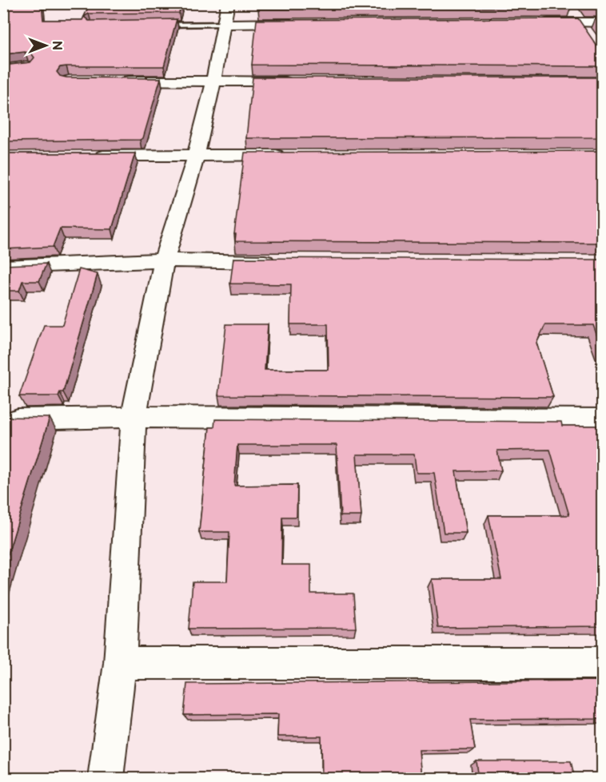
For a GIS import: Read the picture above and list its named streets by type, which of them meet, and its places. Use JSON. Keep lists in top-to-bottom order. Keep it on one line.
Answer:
{"north":"right"}
